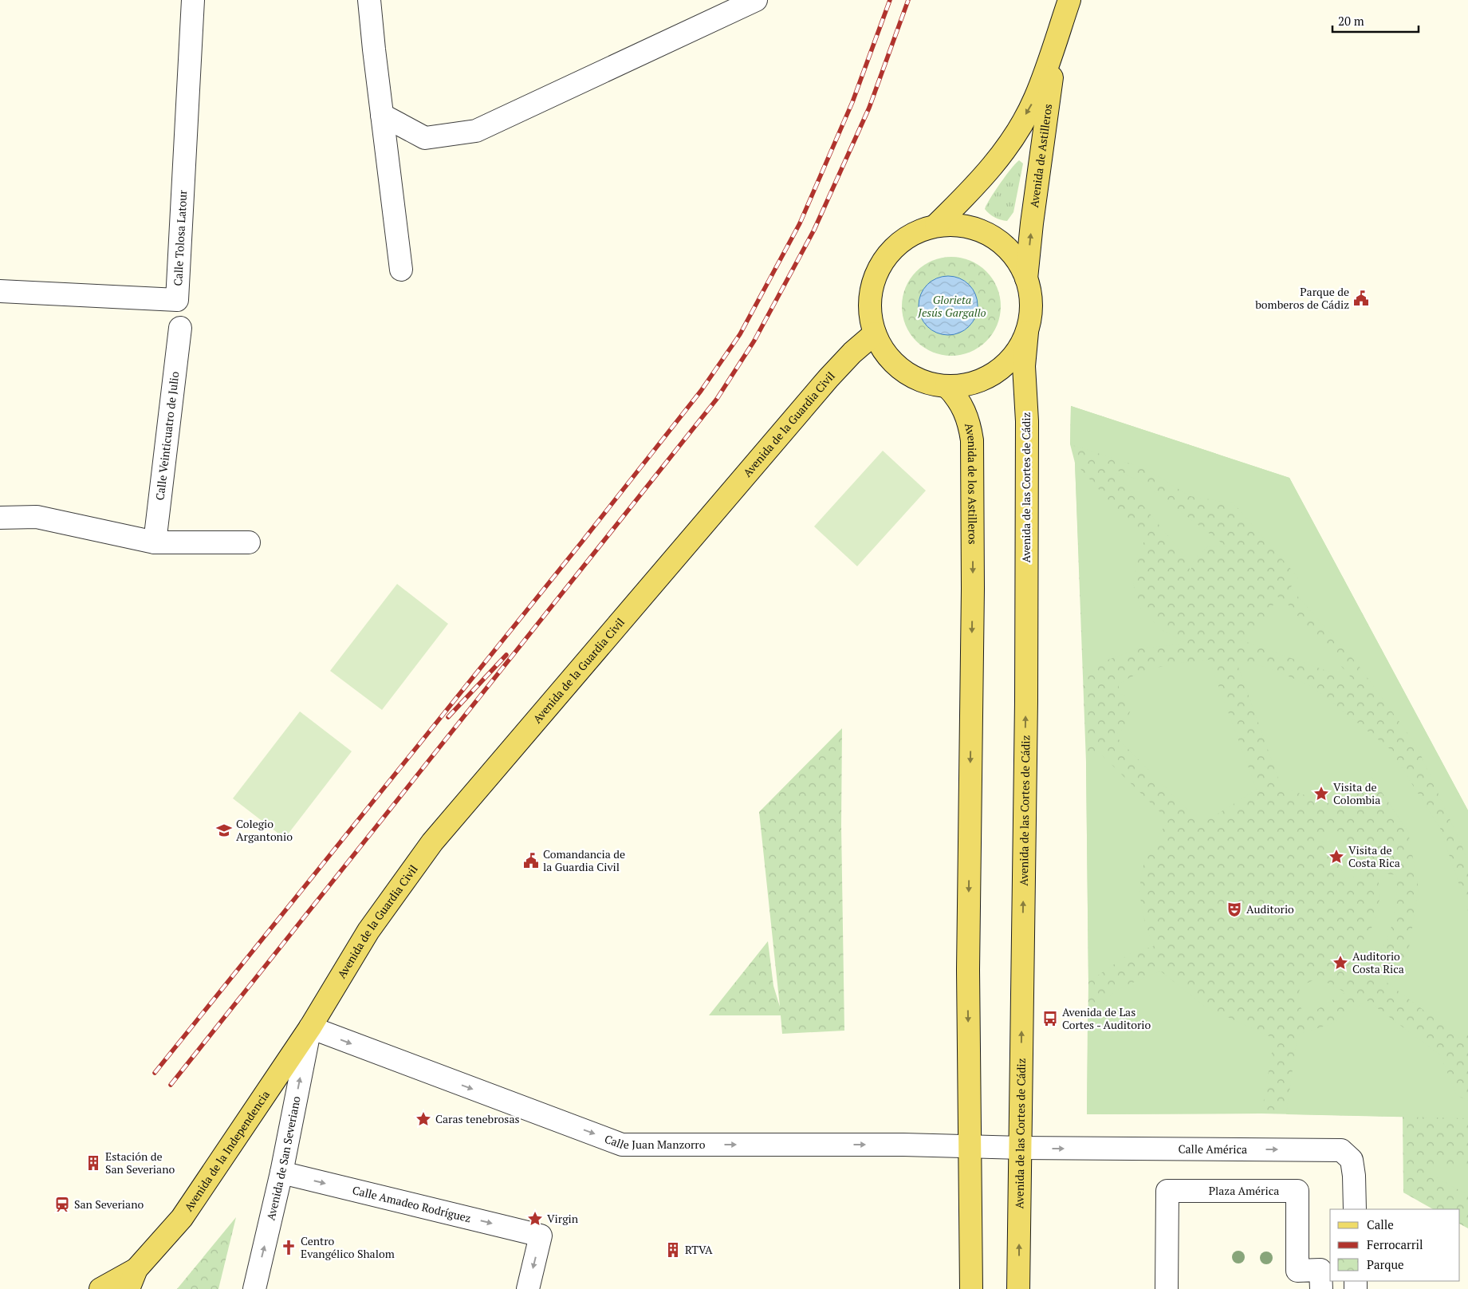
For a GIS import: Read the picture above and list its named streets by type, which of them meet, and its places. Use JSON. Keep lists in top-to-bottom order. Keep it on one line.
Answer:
{"streets":{"main road":["Avenida de Astilleros","Avenida de la Guardia Civil","Avenida de los Astilleros","Avenida de las Cortes de Cádiz","Avenida de la Independencia"],"street":["Calle Tolosa Latour","Calle Veinticuatro de Julio","Calle Juan Manzorro","Calle América","Avenida de San Severiano","Plaza América","Calle Amadeo Rodríguez"]},"crossings":[["Avenida de la Guardia Civil","Calle Juan Manzorro"],["Avenida de la Guardia Civil","Avenida de la Independencia"],["Avenida de la Guardia Civil","Avenida de San Severiano"],["Avenida de los Astilleros","Calle Juan Manzorro"],["Avenida de las Cortes de Cádiz","Calle Juan Manzorro"],["Avenida de las Cortes de Cádiz","Calle América"],["Calle Juan Manzorro","Calle América"],["Calle Juan Manzorro","Avenida de la Independencia"],["Calle Juan Manzorro","Avenida de San Severiano"],["Avenida de la Independencia","Avenida de San Severiano"],["Avenida de San Severiano","Calle Amadeo Rodríguez"]],"one_way":["Avenida de los Astilleros","Avenida de las Cortes de Cádiz","Calle Juan Manzorro","Calle América","Avenida de San Severiano","Calle Amadeo Rodríguez"],"parks":["Glorieta Jesús Gargallo"],"places":{"public building":["Parque de bomberos de Cádiz","Comandancia de la Guardia Civil"],"place":["Visita de Colombia","Visita de Costa Rica","Auditorio Costa Rica","Caras tenebrosas","Virgin"],"school or university":["Colegio Argantonio"],"theatre":["Auditorio"],"bus stop":["Avenida de Las Cortes - Auditorio"],"building":["Estación de San Severiano","RTVA"],"station":["San Severiano"],"church":["Centro Evangélico Shalom"]},"legend":["Calle","Ferrocarril","Parque"],"scale_bar":"20 m"}
